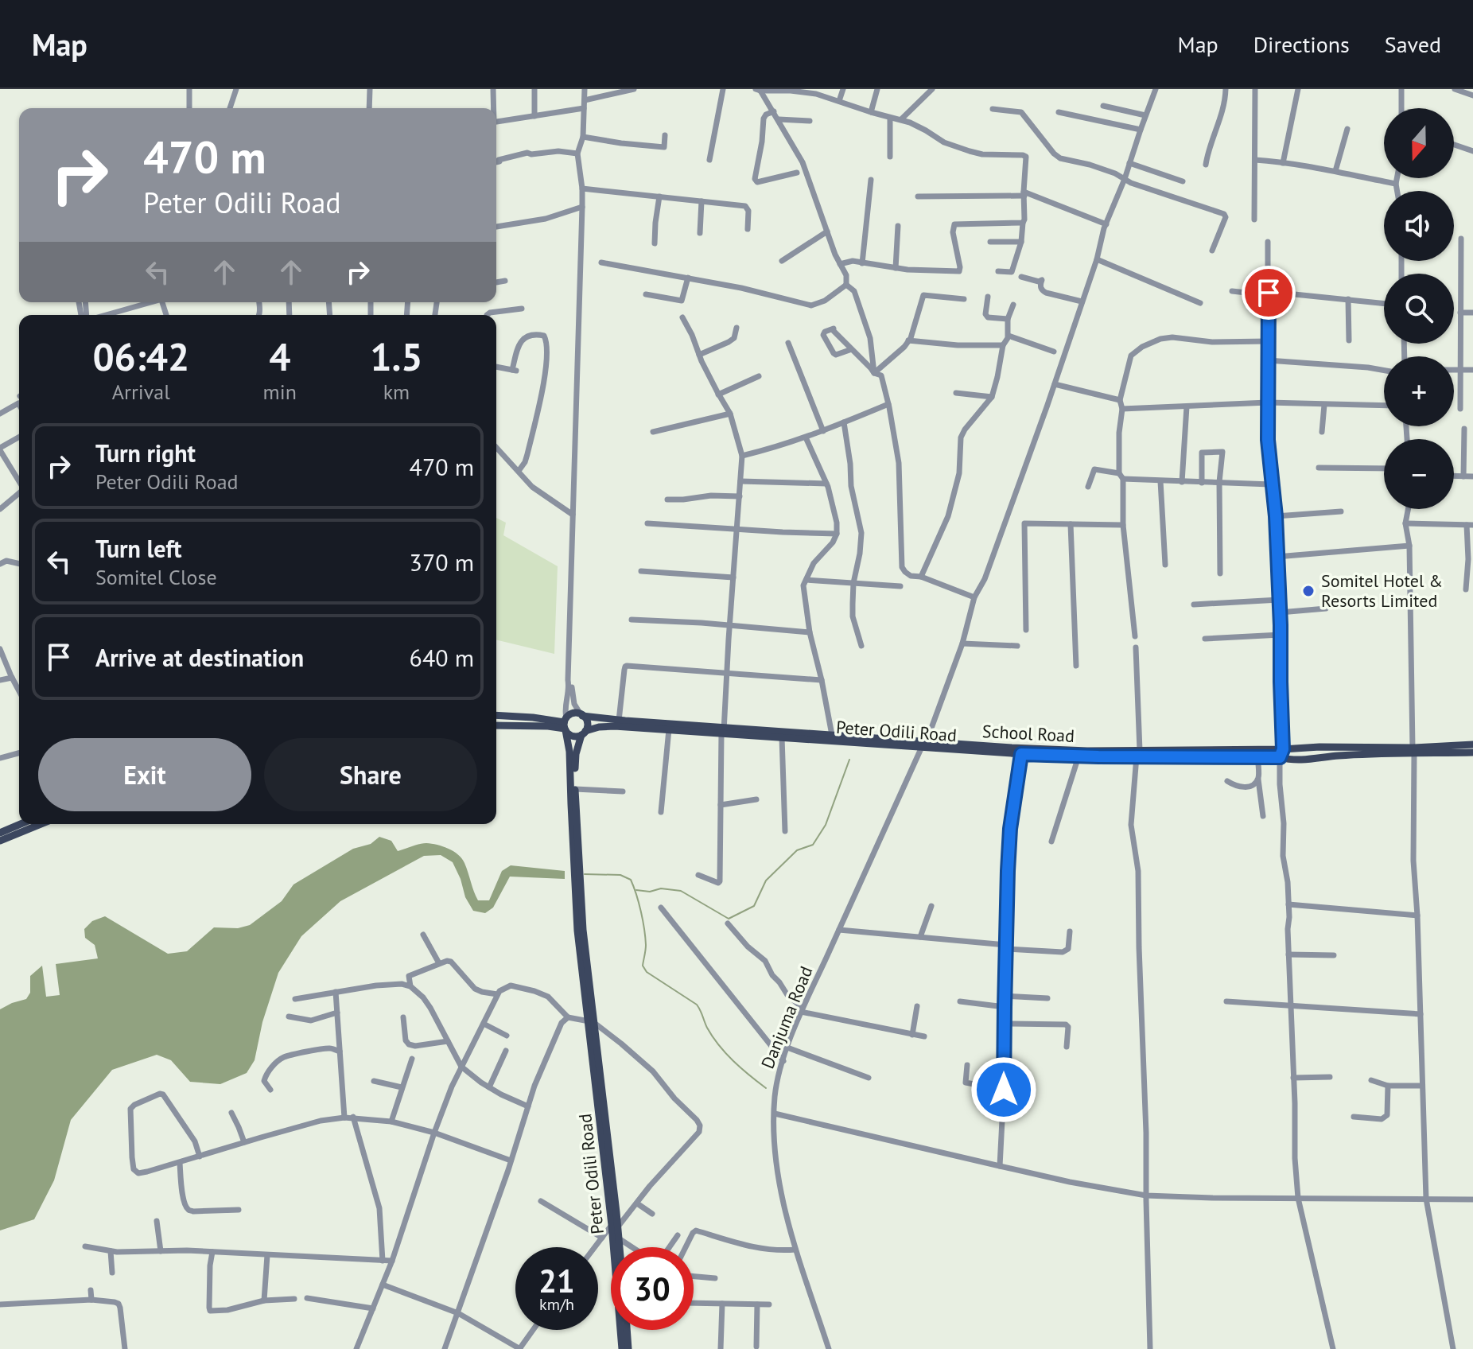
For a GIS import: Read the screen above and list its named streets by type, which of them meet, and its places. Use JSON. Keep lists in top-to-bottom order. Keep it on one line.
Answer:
{"streets":{"main road":["Peter Odili Road","School Road"],"street":["Danjuma Road"]},"crossings":[["Peter Odili Road","School Road"],["Peter Odili Road","Danjuma Road"],["School Road","Danjuma Road"]],"places":["Somitel Hotel & Resorts Limited"],"north":"bottom","page":{"header":"Map","nav":["Map","Directions","Saved"],"map_buttons":["+","−"],"turn":["470 m","Peter Odili Road"],"eta":["06:42","Arrival","4","min","1.5","km"],"list":[{"name":"Turn right","note":"Peter Odili Road","value":"470 m"},{"name":"Turn left","note":"Somitel Close","value":"370 m"},{"name":"Arrive at destination","value":"640 m"}],"buttons":["Exit","Share"],"speed":"21 km/h","limit":"30"}}
